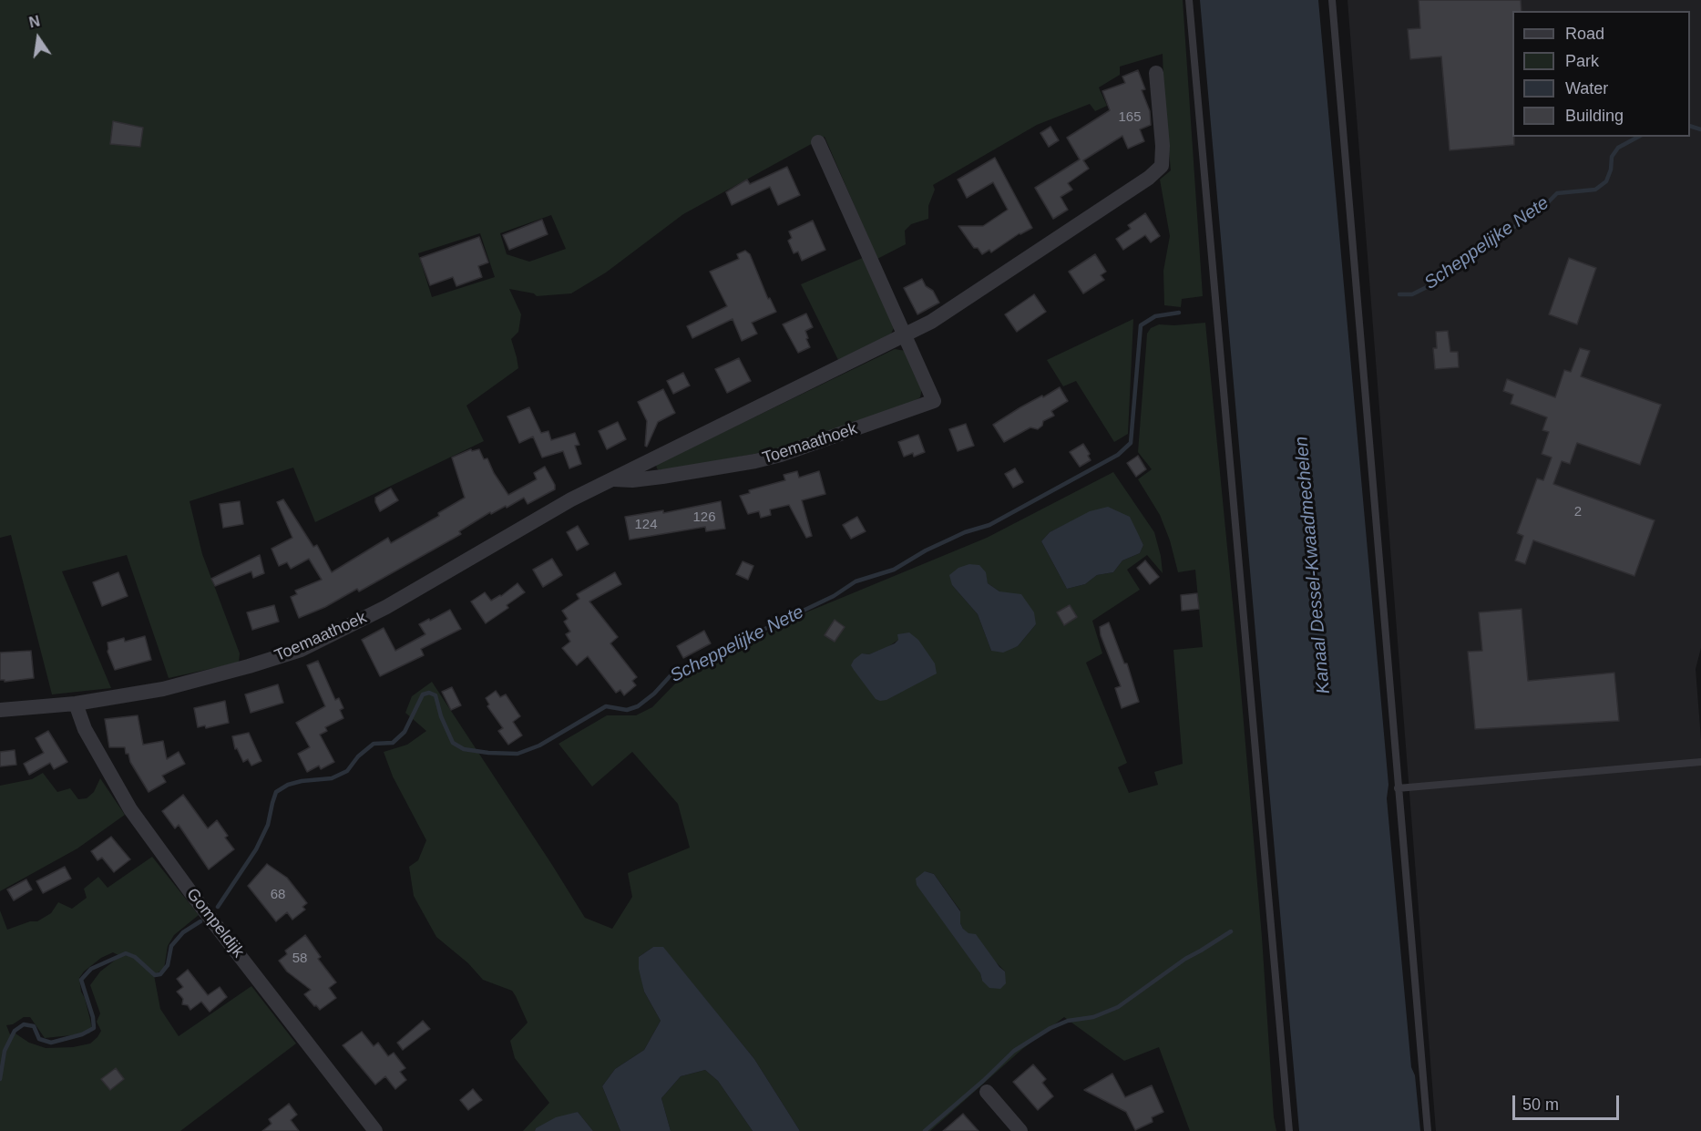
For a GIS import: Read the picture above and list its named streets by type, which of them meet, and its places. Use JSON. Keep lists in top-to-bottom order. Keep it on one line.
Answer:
{"streets":{"street":["Toemaathoek","Gompeldijk"]},"crossings":[["Toemaathoek","Gompeldijk"]],"water":["Scheppelijke Nete","Kanaal Dessel-Kwaadmechelen"],"house_numbers":["165","2","126","124","68","58"],"legend":["Road","Park","Water","Building"],"scale_bar":"50 m","north":"top"}
